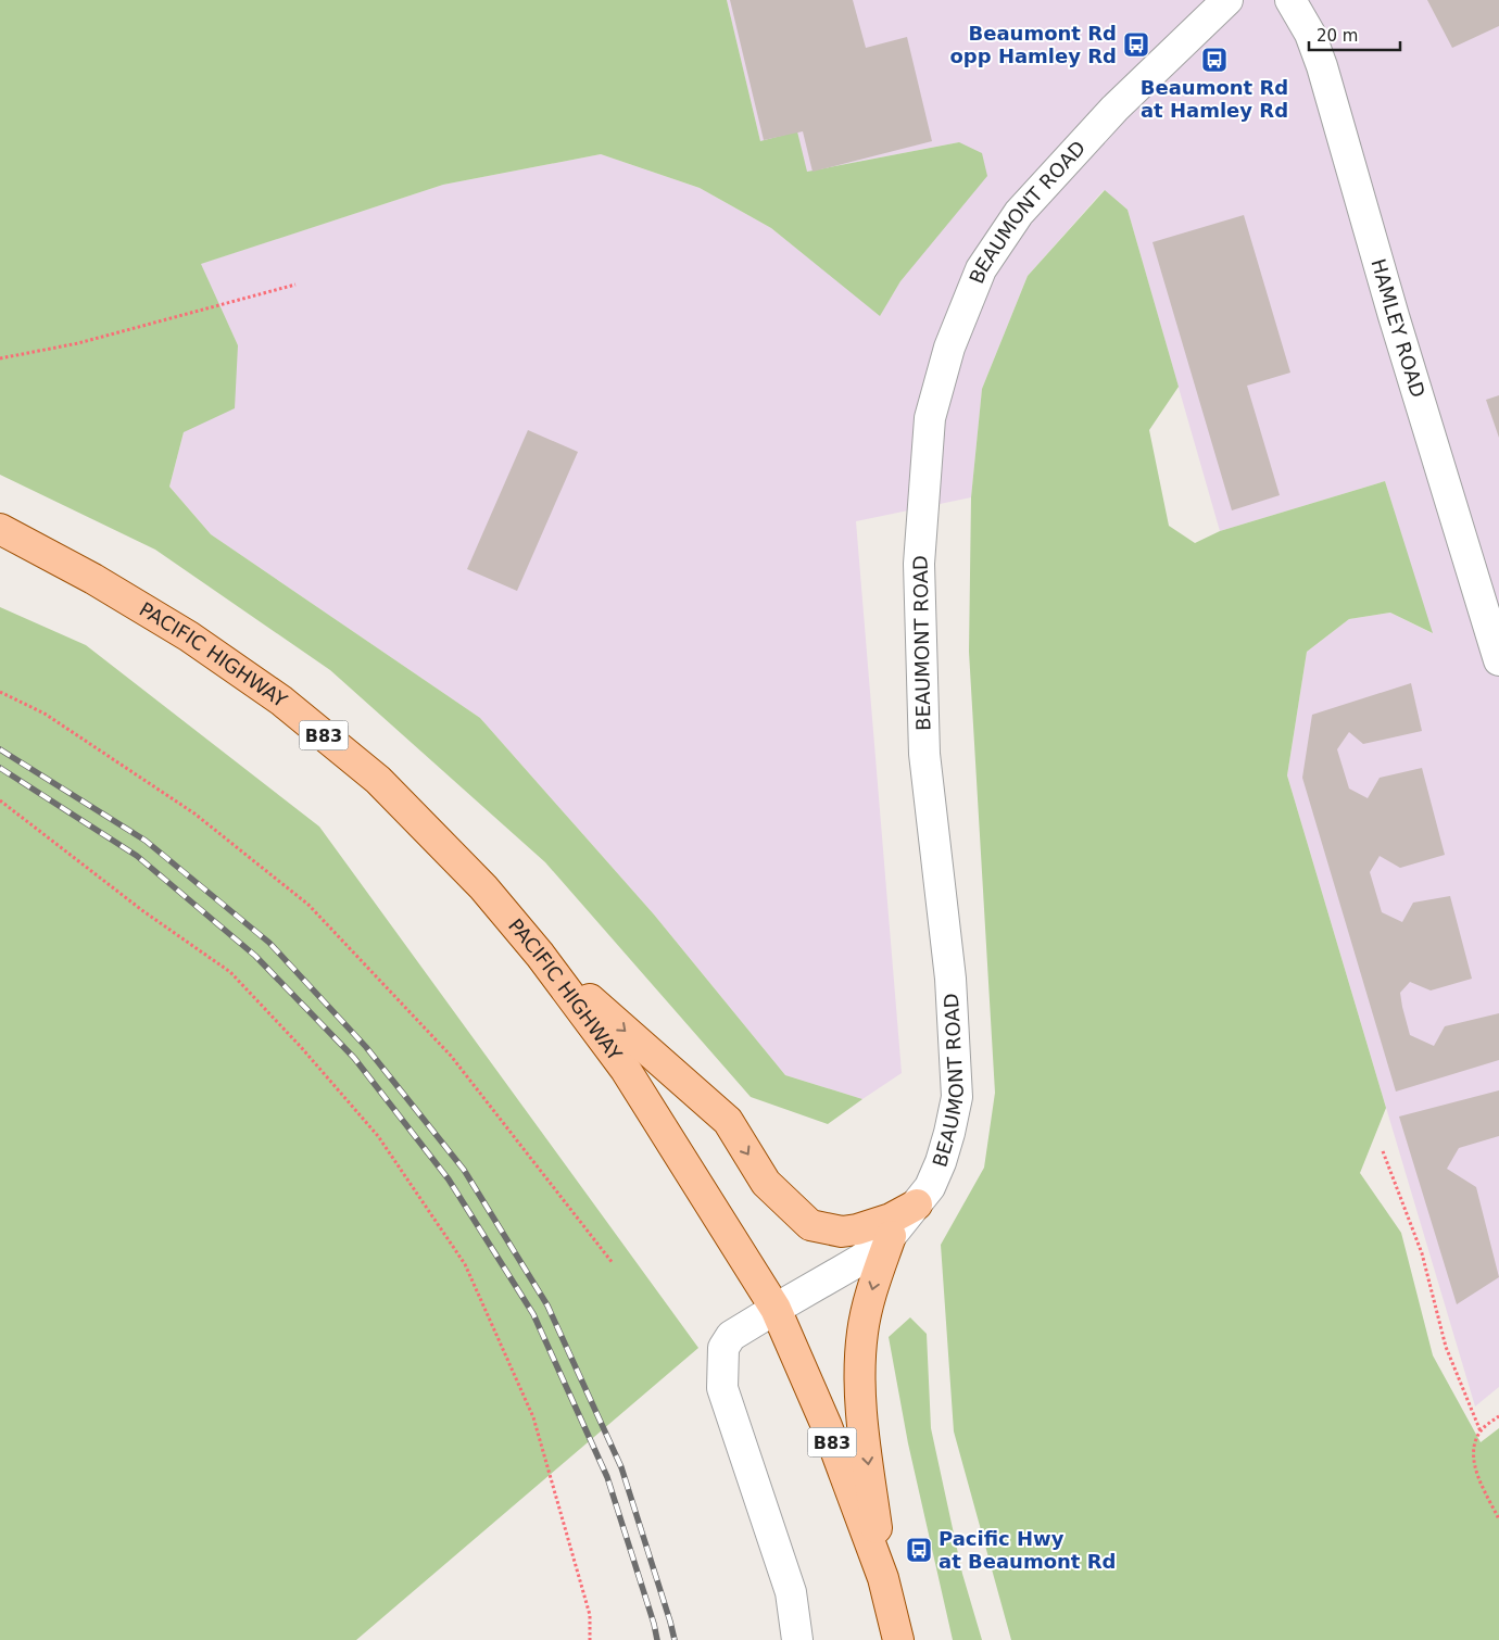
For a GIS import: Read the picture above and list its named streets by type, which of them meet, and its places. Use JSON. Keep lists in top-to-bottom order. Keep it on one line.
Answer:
{"streets":{"main road":["PACIFIC HIGHWAY","B83"],"street":["BEAUMONT ROAD","HAMLEY ROAD"]},"crossings":[["BEAUMONT ROAD","PACIFIC HIGHWAY"]],"places":{"bus stop":["Beaumont Rd opp Hamley Rd","Beaumont Rd at Hamley Rd","Pacific Hwy at Beaumont Rd"]},"scale_bar":"20 m"}
